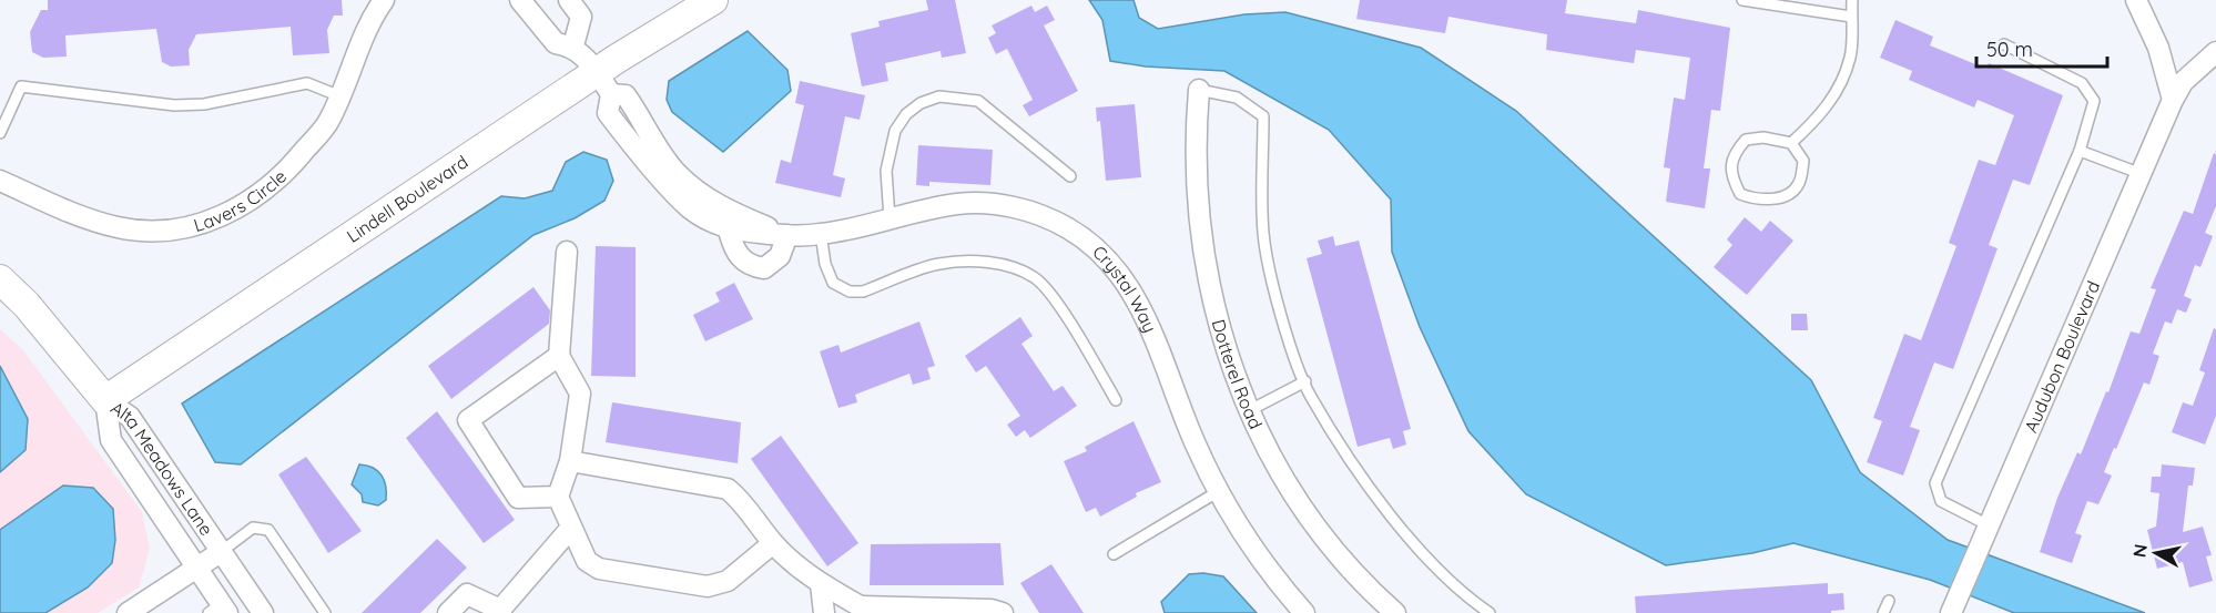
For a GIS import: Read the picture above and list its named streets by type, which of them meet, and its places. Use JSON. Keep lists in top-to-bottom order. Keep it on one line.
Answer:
{"streets":{"street":["Lavers Circle","Lindell Boulevard","Crystal Way","Audubon Boulevard","Dotterel Road","Alta Meadows Lane"]},"crossings":[["Lindell Boulevard","Crystal Way"],["Lindell Boulevard","Alta Meadows Lane"]],"scale_bar":"50 m","north":"left"}
